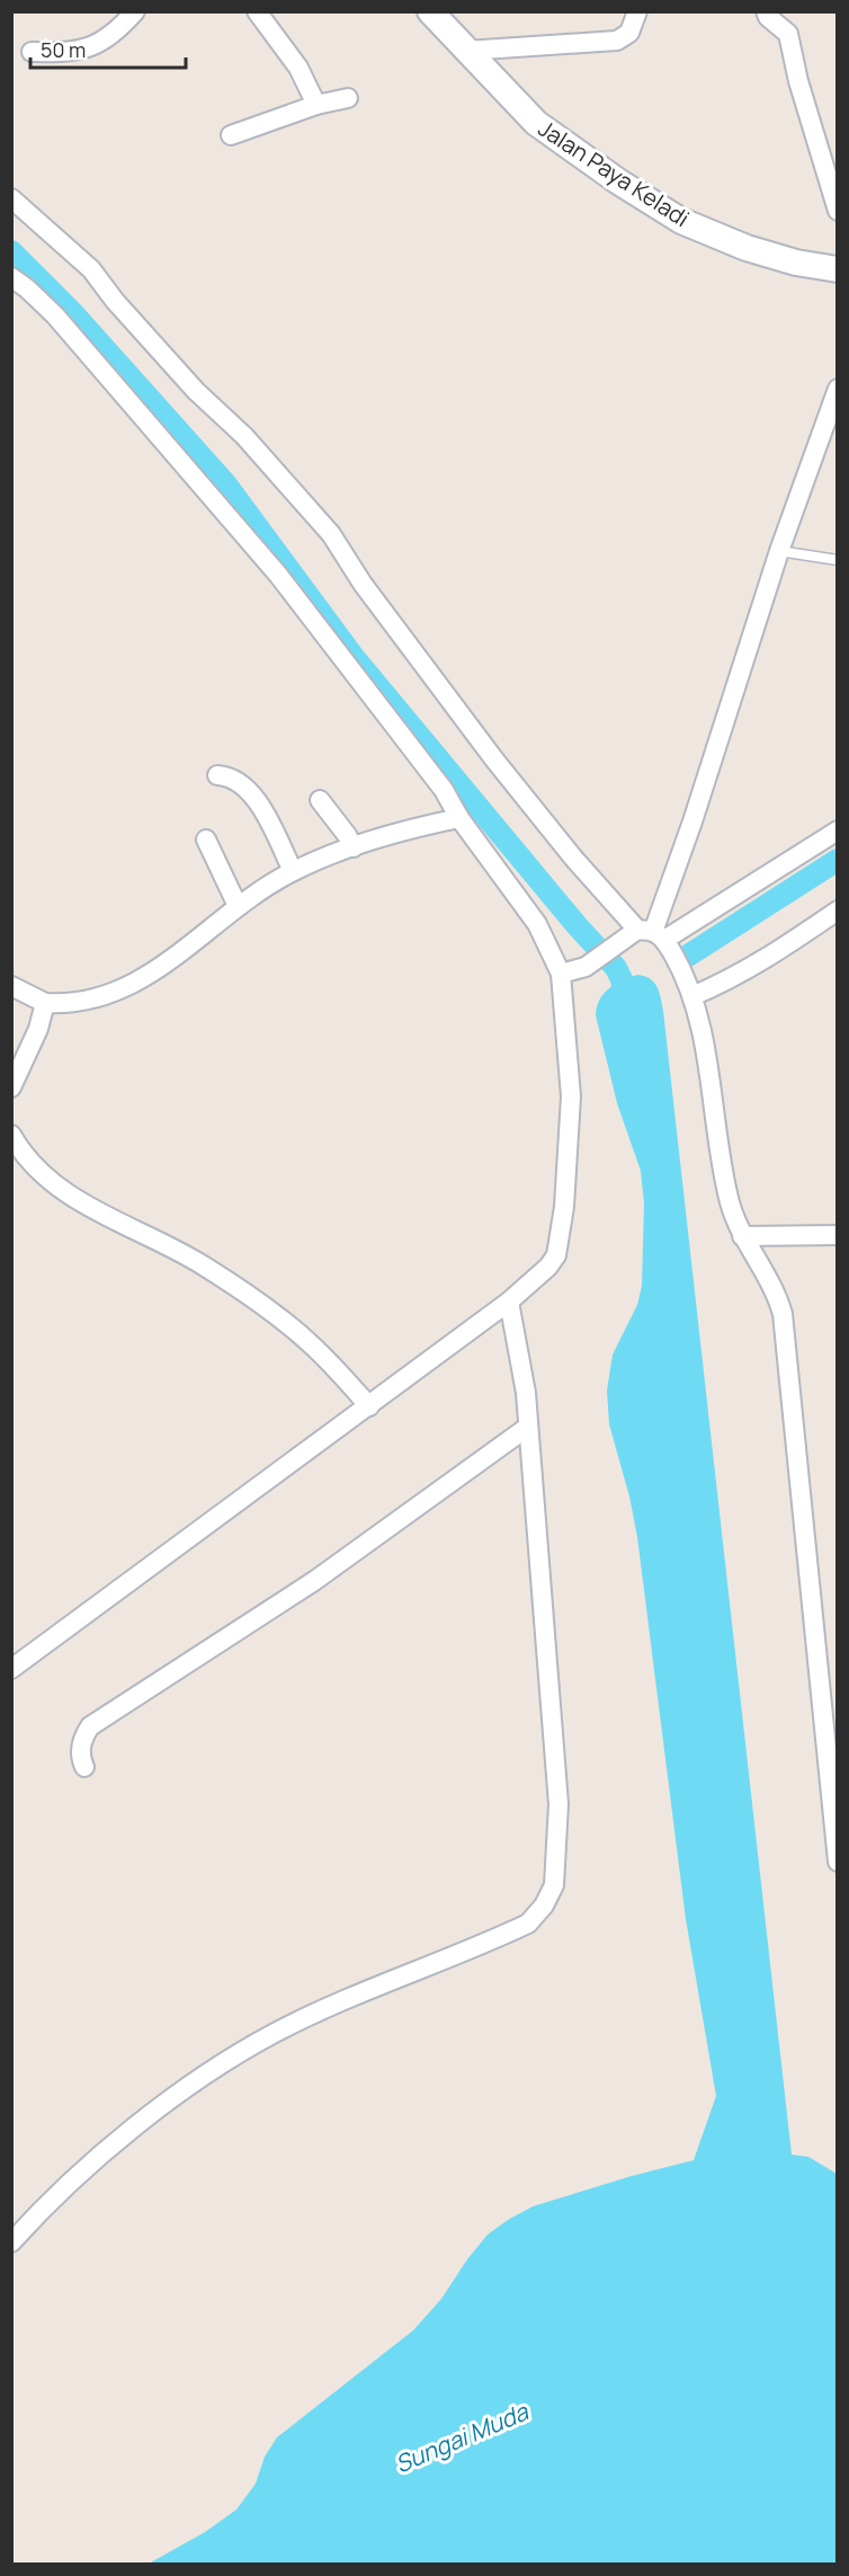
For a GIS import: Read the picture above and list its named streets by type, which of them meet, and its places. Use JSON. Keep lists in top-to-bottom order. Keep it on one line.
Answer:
{"streets":{"main road":["Jalan Paya Keladi"]},"water":["Sungai Muda"],"scale_bar":"50 m"}
